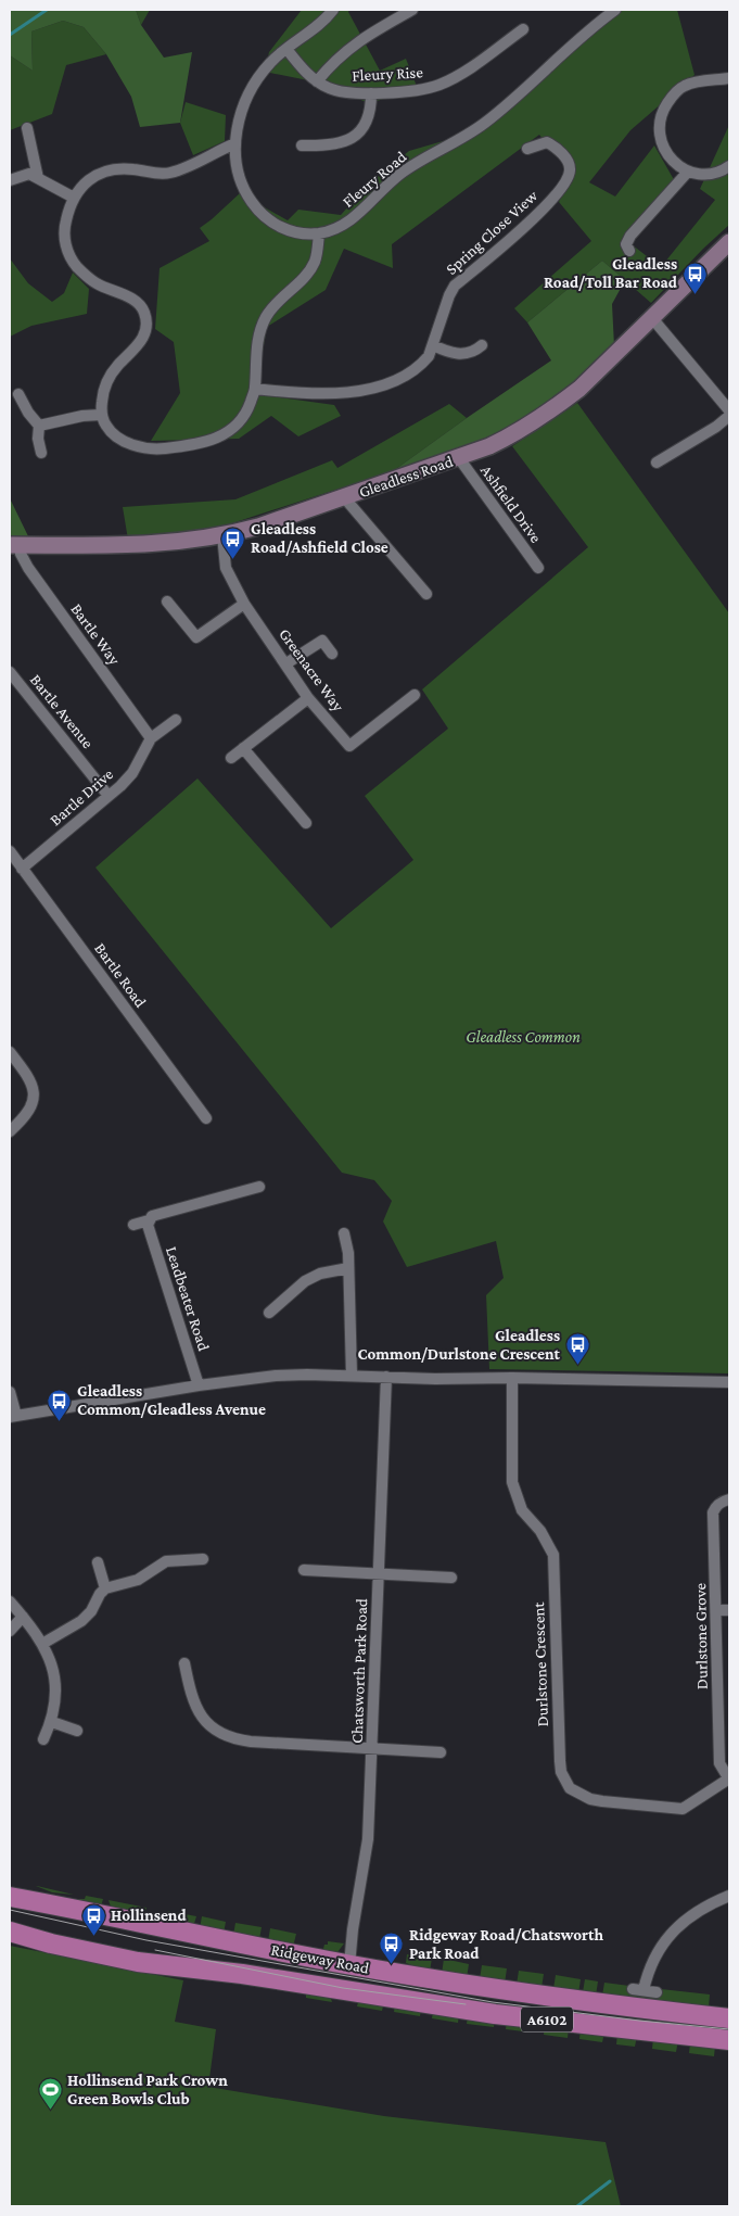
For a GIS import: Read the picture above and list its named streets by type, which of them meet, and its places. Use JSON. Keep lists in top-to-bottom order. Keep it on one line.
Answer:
{"streets":{"highway":["Ridgeway Road","A6102"],"main road":["Gleadless Road"],"street":["Fleury Rise","Fleury Road","Spring Close View","Ashfield Drive","Bartle Way","Greenacre Way","Bartle Avenue","Bartle Drive","Bartle Road","Leadbeater Road","Durlstone Grove","Durlstone Crescent","Chatsworth Park Road"]},"crossings":[["Fleury Rise","Fleury Road"],["Gleadless Road","Ashfield Drive"],["Gleadless Road","Bartle Way"],["Gleadless Road","Greenacre Way"],["Bartle Way","Bartle Drive"],["Bartle Avenue","Bartle Drive"],["Bartle Drive","Bartle Road"],["Durlstone Grove","Durlstone Crescent"],["Chatsworth Park Road","Ridgeway Road"]],"parks":["Gleadless Common"],"places":{"bus stop":["Gleadless Road/Toll Bar Road","Gleadless Road/Ashfield Close","Gleadless Common/Durlstone Crescent","Gleadless Common/Gleadless Avenue","Hollinsend","Ridgeway Road/Chatsworth Park Road"],"sports":["Hollinsend Park Crown Green Bowls Club"]}}
